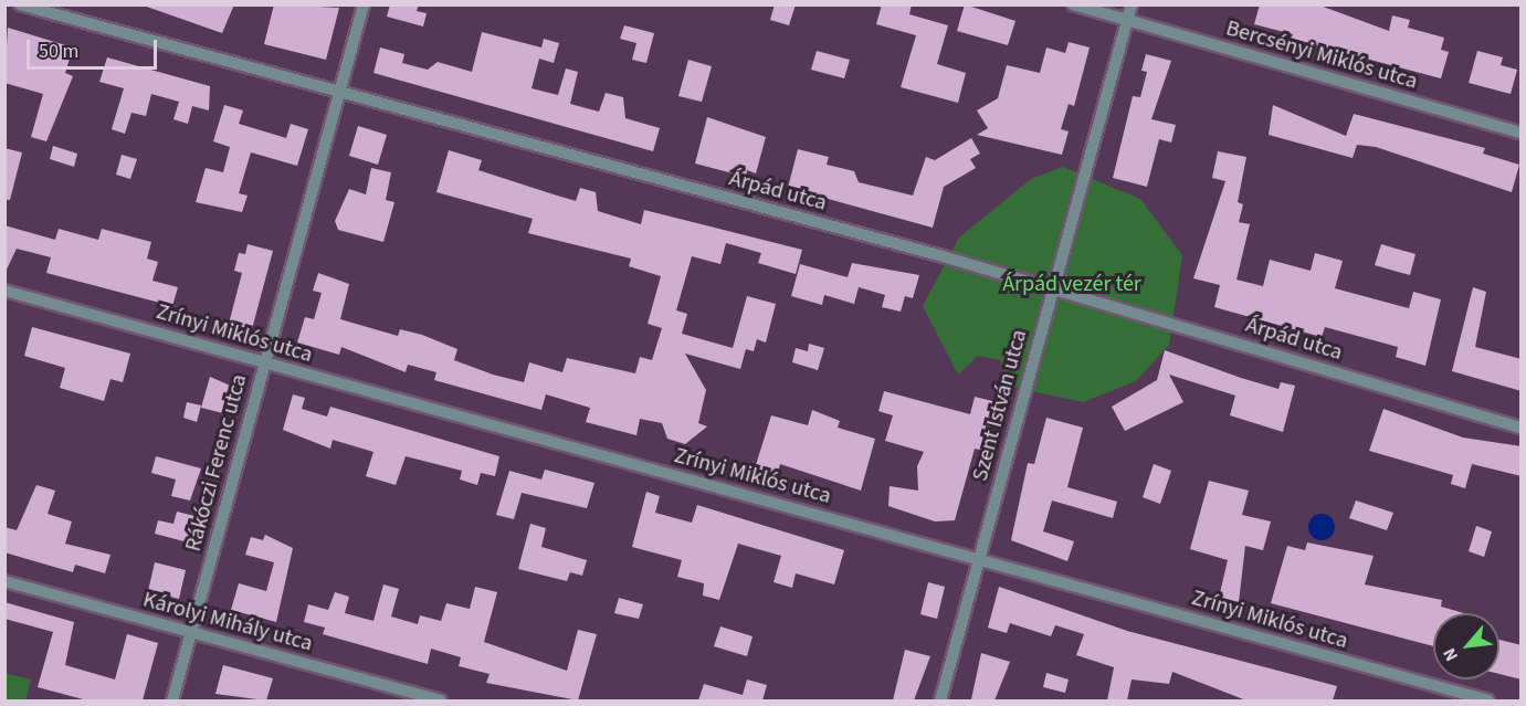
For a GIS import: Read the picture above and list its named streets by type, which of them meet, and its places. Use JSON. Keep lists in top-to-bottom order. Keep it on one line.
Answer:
{"streets":{"street":["Bercsényi Miklós utca","Árpád utca","Zrínyi Miklós utca","Szent István utca","Rákóczi Ferenc utca","Károlyi Mihály utca"]},"crossings":[["Bercsényi Miklós utca","Szent István utca"],["Árpád utca","Szent István utca"],["Árpád utca","Rákóczi Ferenc utca"],["Zrínyi Miklós utca","Szent István utca"],["Zrínyi Miklós utca","Rákóczi Ferenc utca"],["Rákóczi Ferenc utca","Károlyi Mihály utca"]],"parks":["Árpád vezér tér"],"scale_bar":"50 m","north":"bottom left"}
